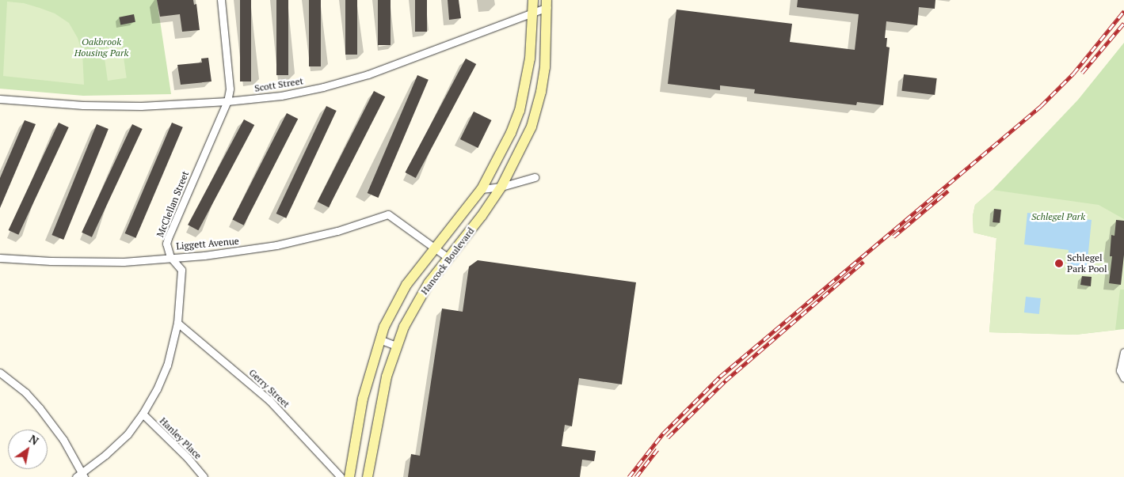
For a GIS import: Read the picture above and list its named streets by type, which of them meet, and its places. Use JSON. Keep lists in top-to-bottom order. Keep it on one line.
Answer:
{"streets":{"street":["Scott Street","McClellan Street","Liggett Avenue","Hancock Boulevard","Gerry Street","Hanley Place"]},"crossings":[["Scott Street","McClellan Street"],["Scott Street","Hancock Boulevard"],["McClellan Street","Liggett Avenue"],["McClellan Street","Gerry Street"],["McClellan Street","Hanley Place"],["Liggett Avenue","Hancock Boulevard"]],"parks":["Oakbrook Housing Park","Schlegel Park"],"places":["Schlegel Park Pool"],"north":"top right"}
